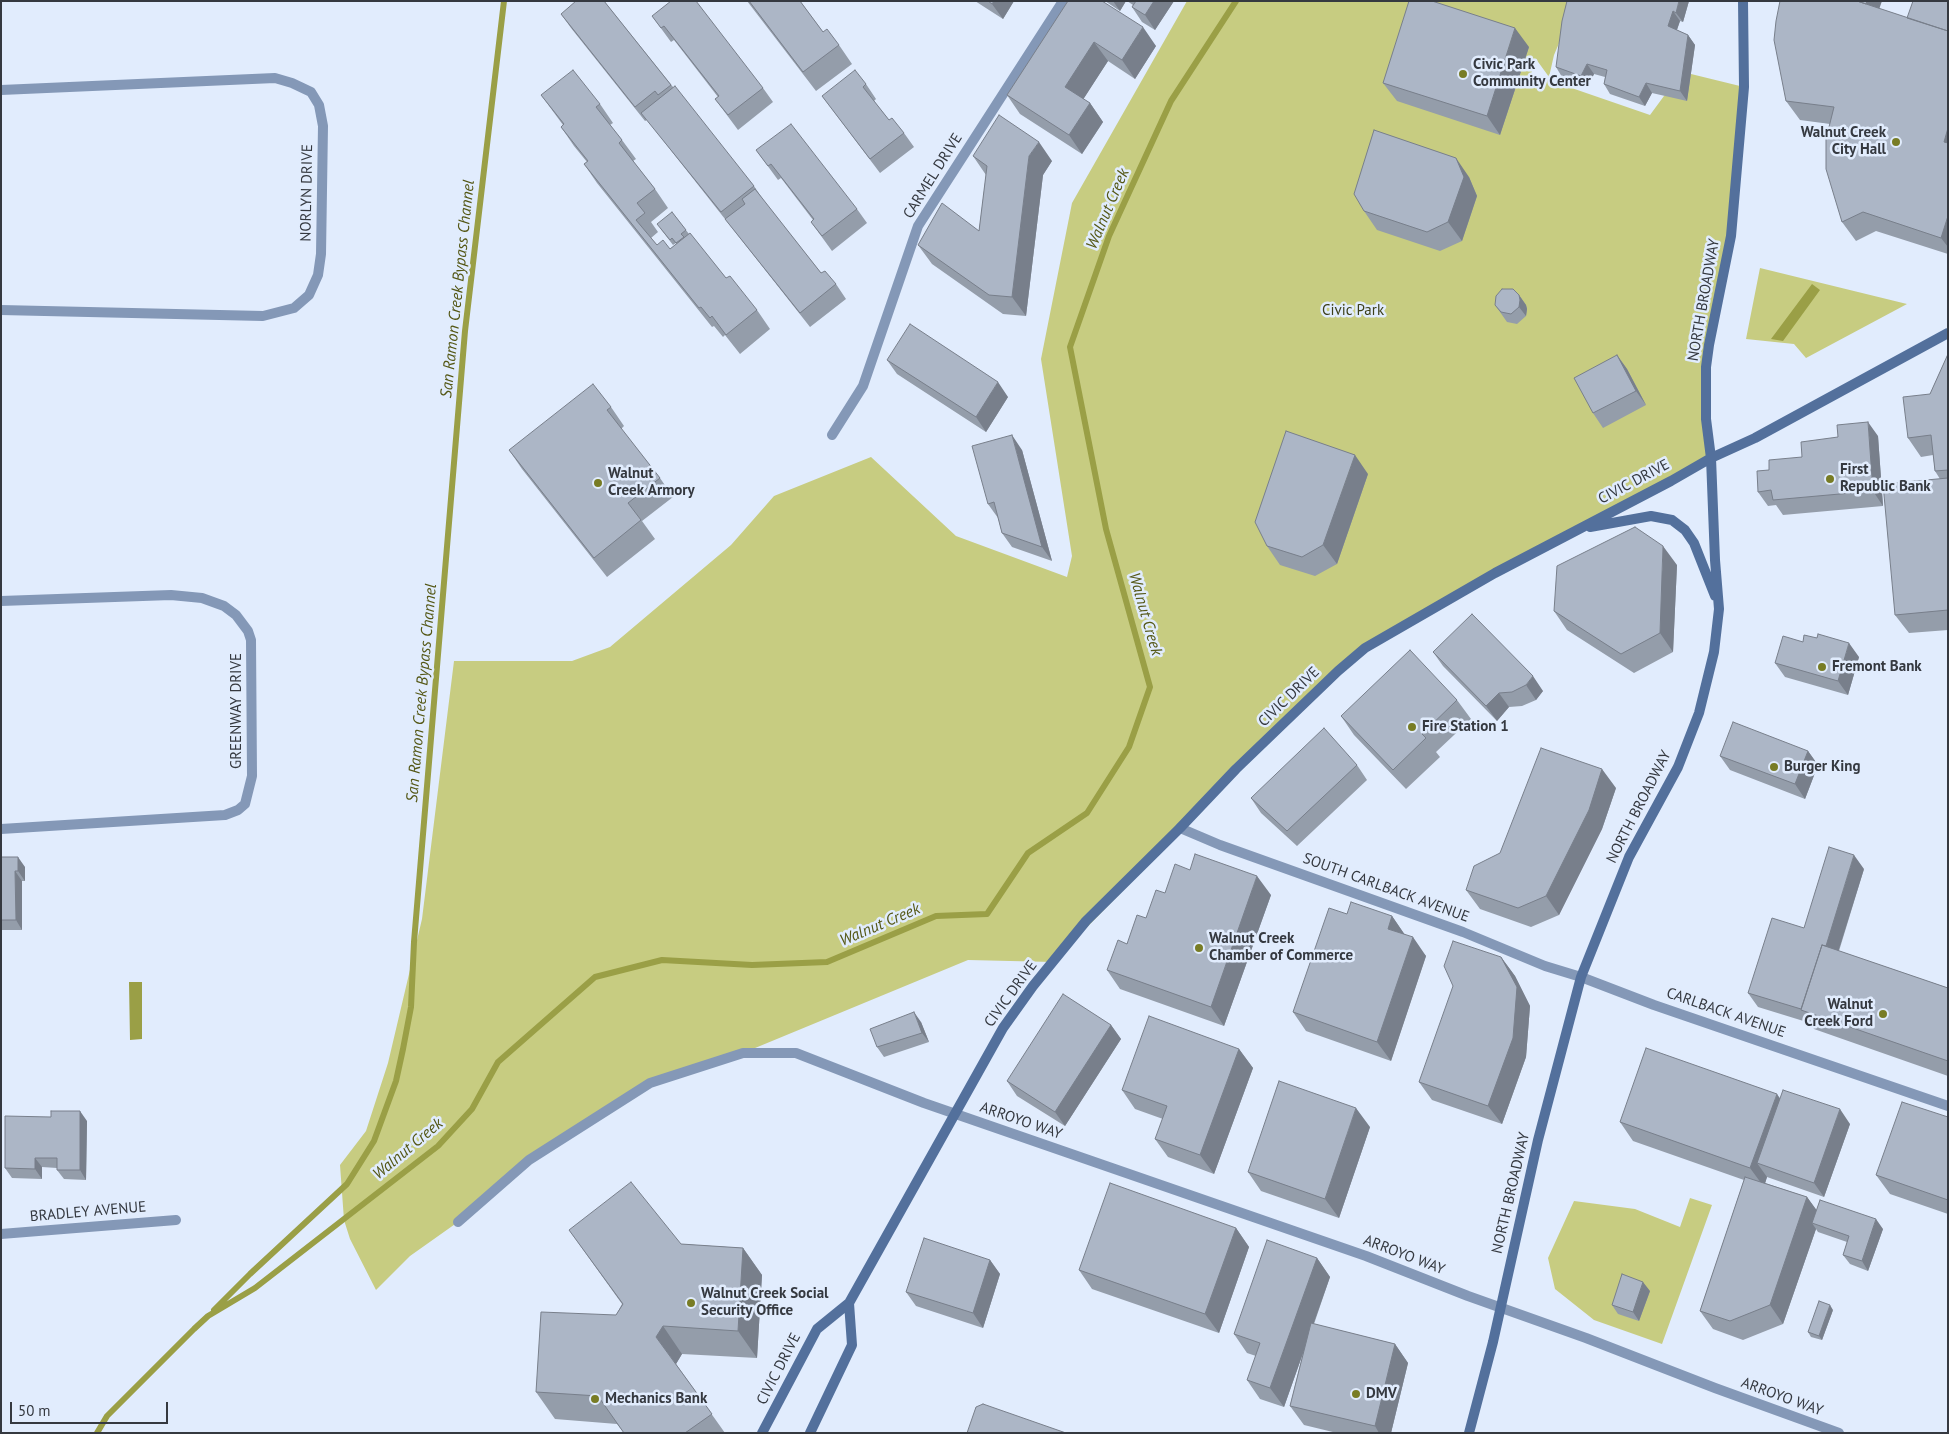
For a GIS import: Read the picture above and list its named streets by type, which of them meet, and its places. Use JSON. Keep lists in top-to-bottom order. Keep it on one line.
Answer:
{"streets":{"main road":["NORTH BROADWAY","CIVIC DRIVE"],"street":["CARMEL DRIVE","NORLYN DRIVE","GREENWAY DRIVE","SOUTH CARLBACK AVENUE","CARLBACK AVENUE","ARROYO WAY","BRADLEY AVENUE"]},"crossings":[["NORTH BROADWAY","CIVIC DRIVE"],["NORTH BROADWAY","SOUTH CARLBACK AVENUE"],["NORTH BROADWAY","CARLBACK AVENUE"],["NORTH BROADWAY","ARROYO WAY"],["CIVIC DRIVE","SOUTH CARLBACK AVENUE"],["CIVIC DRIVE","ARROYO WAY"],["SOUTH CARLBACK AVENUE","CARLBACK AVENUE"]],"water":["Walnut Creek","San Ramon Creek Bypass Channel"],"parks":["Civic Park"],"places":["Civic Park Community Center","Walnut Creek City Hall","First Republic Bank","Walnut Creek Armory","Fremont Bank","Fire Station 1","Burger King","Walnut Creek Chamber of Commerce","Walnut Creek Ford","Walnut Creek Social Security Office","DMV","Mechanics Bank"],"scale_bar":"50 m"}
